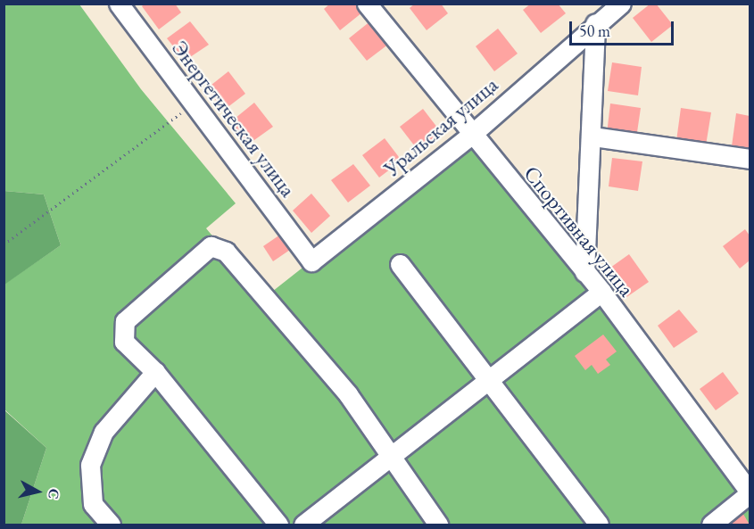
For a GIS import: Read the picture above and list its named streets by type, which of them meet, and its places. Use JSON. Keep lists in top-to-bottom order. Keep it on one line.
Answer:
{"streets":{"street":["Энергетическая улица","Уральская улица","Спортивная улица"]},"crossings":[["Энергетическая улица","Уральская улица"],["Уральская улица","Спортивная улица"]],"scale_bar":"50 m","north":"right"}
